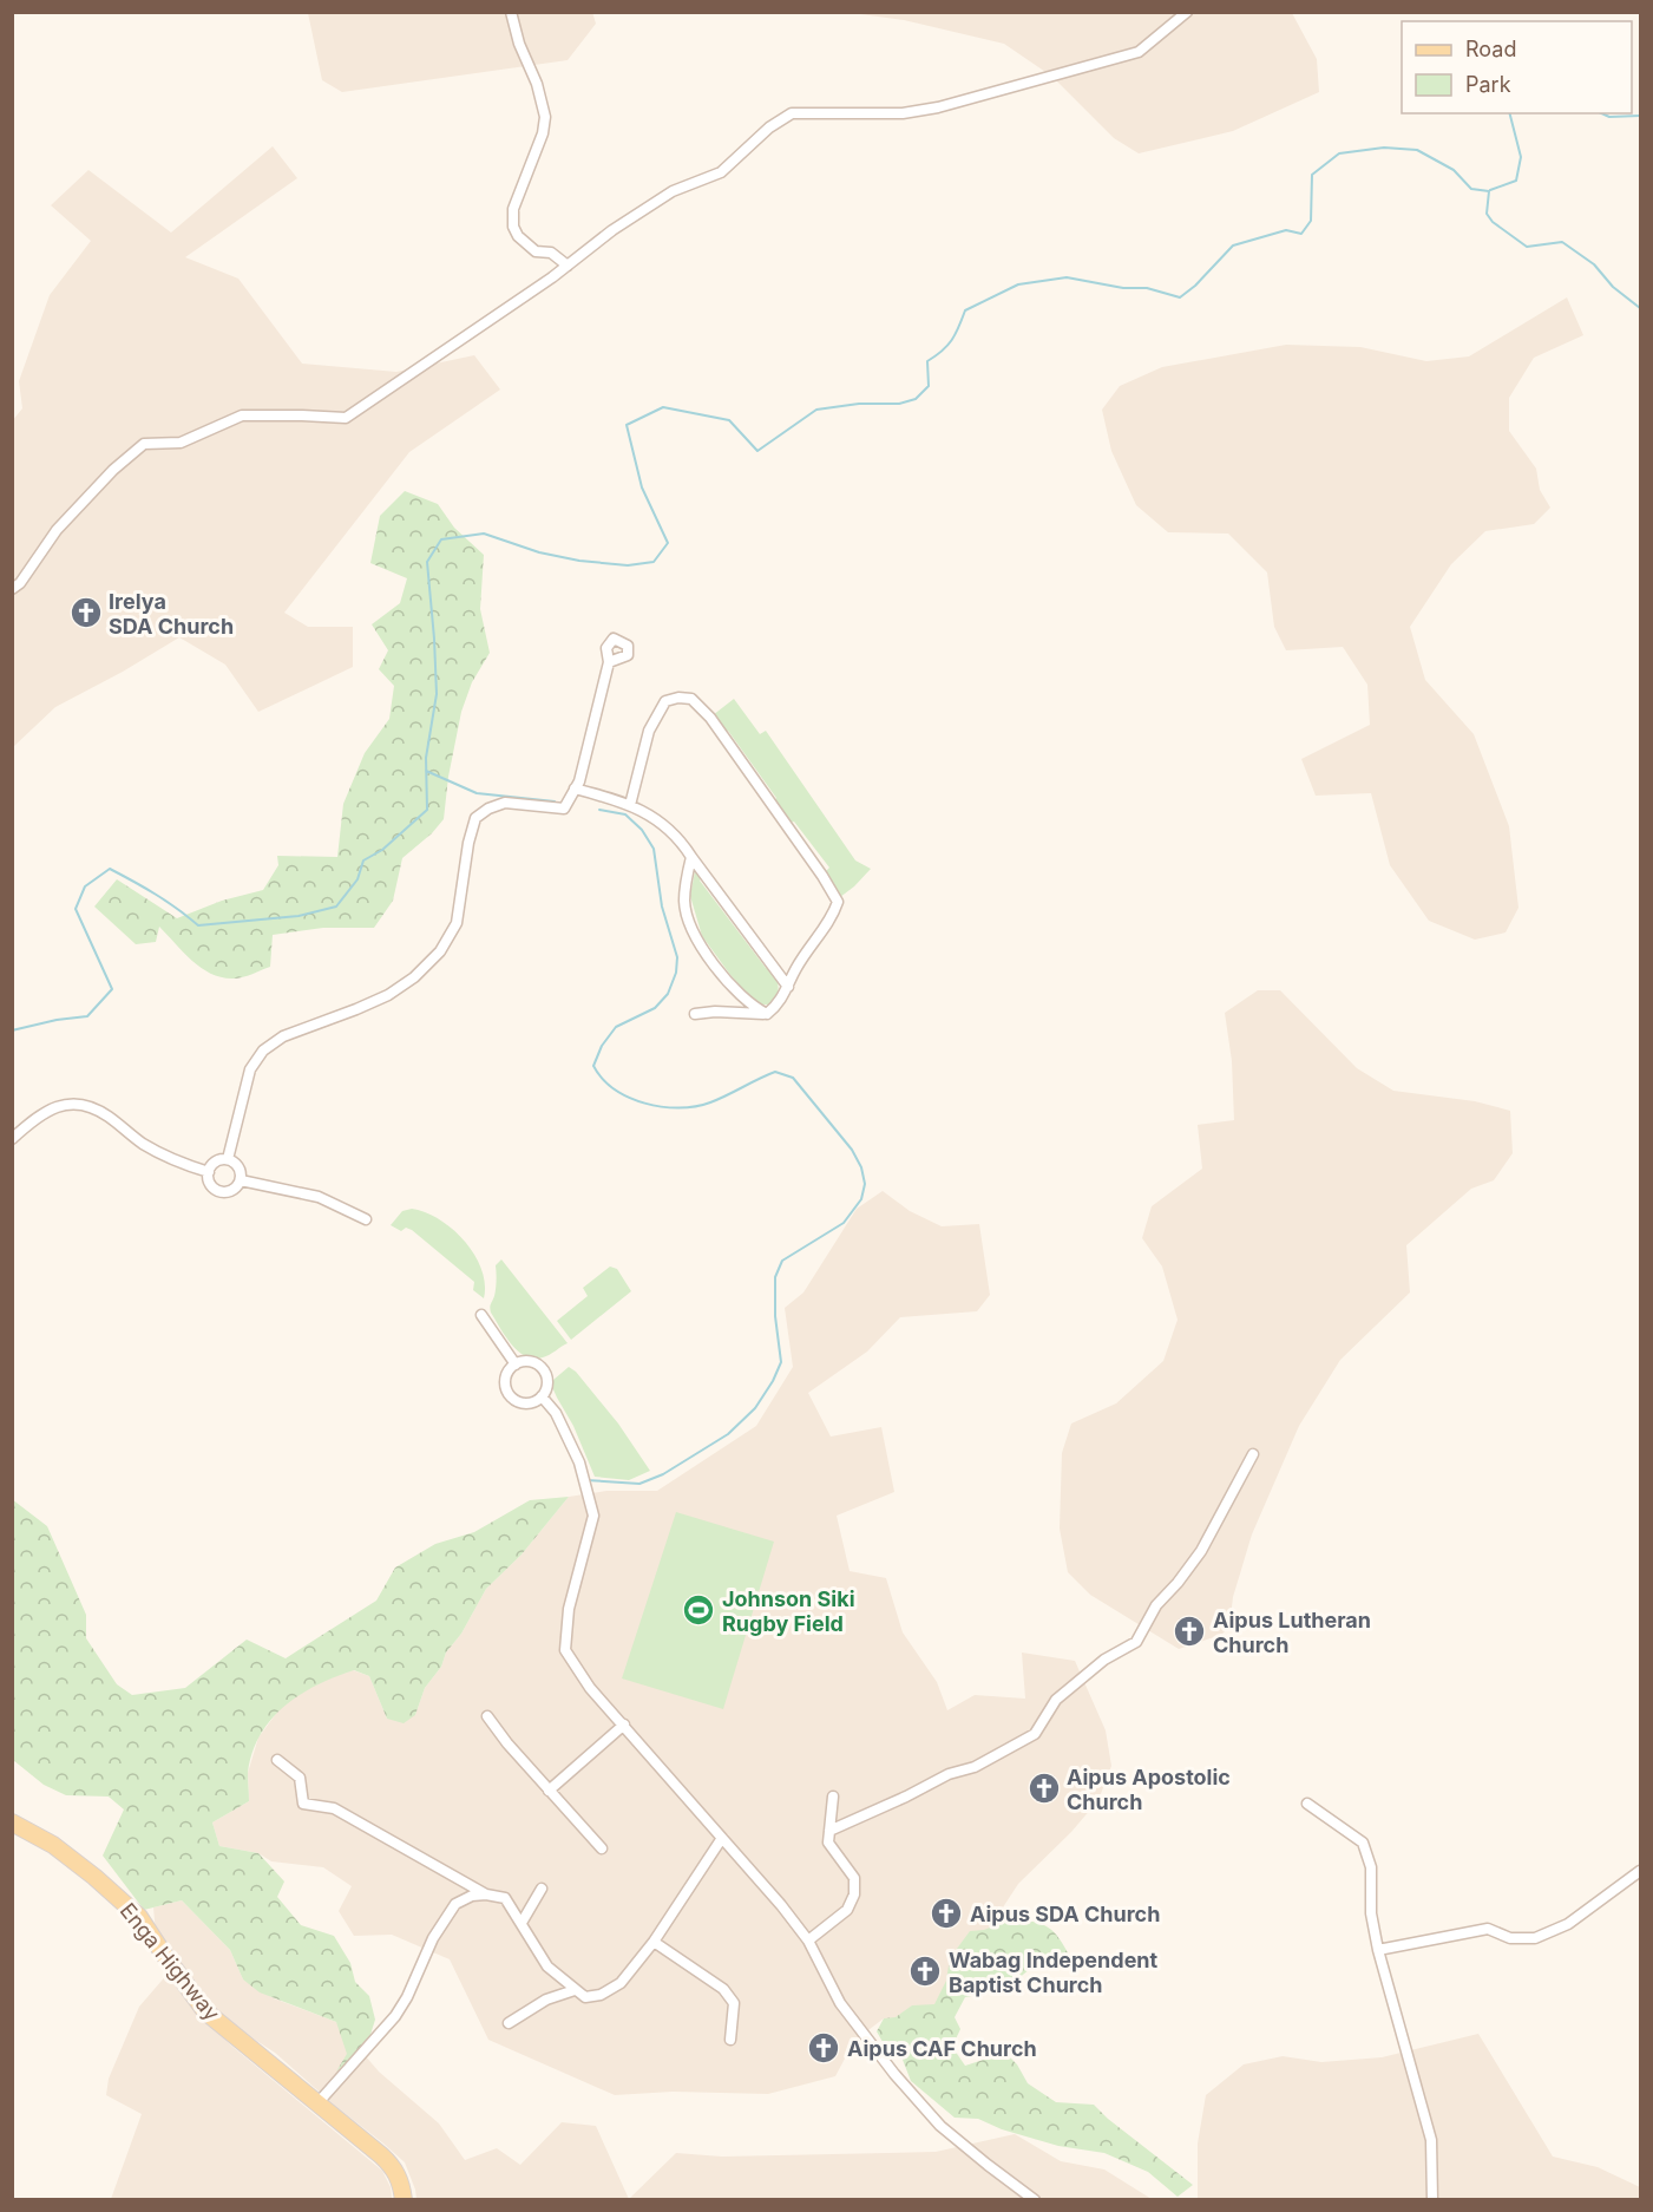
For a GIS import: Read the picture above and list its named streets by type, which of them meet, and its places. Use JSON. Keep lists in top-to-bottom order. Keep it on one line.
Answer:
{"streets":{"main road":["Enga Highway"]},"places":{"church":["Irelya SDA Church","Aipus Lutheran Church","Aipus Apostolic Church","Aipus SDA Church","Wabag Independent Baptist Church","Aipus CAF Church"],"sports":["Johnson Siki Rugby Field"]},"legend":["Road","Park"]}
